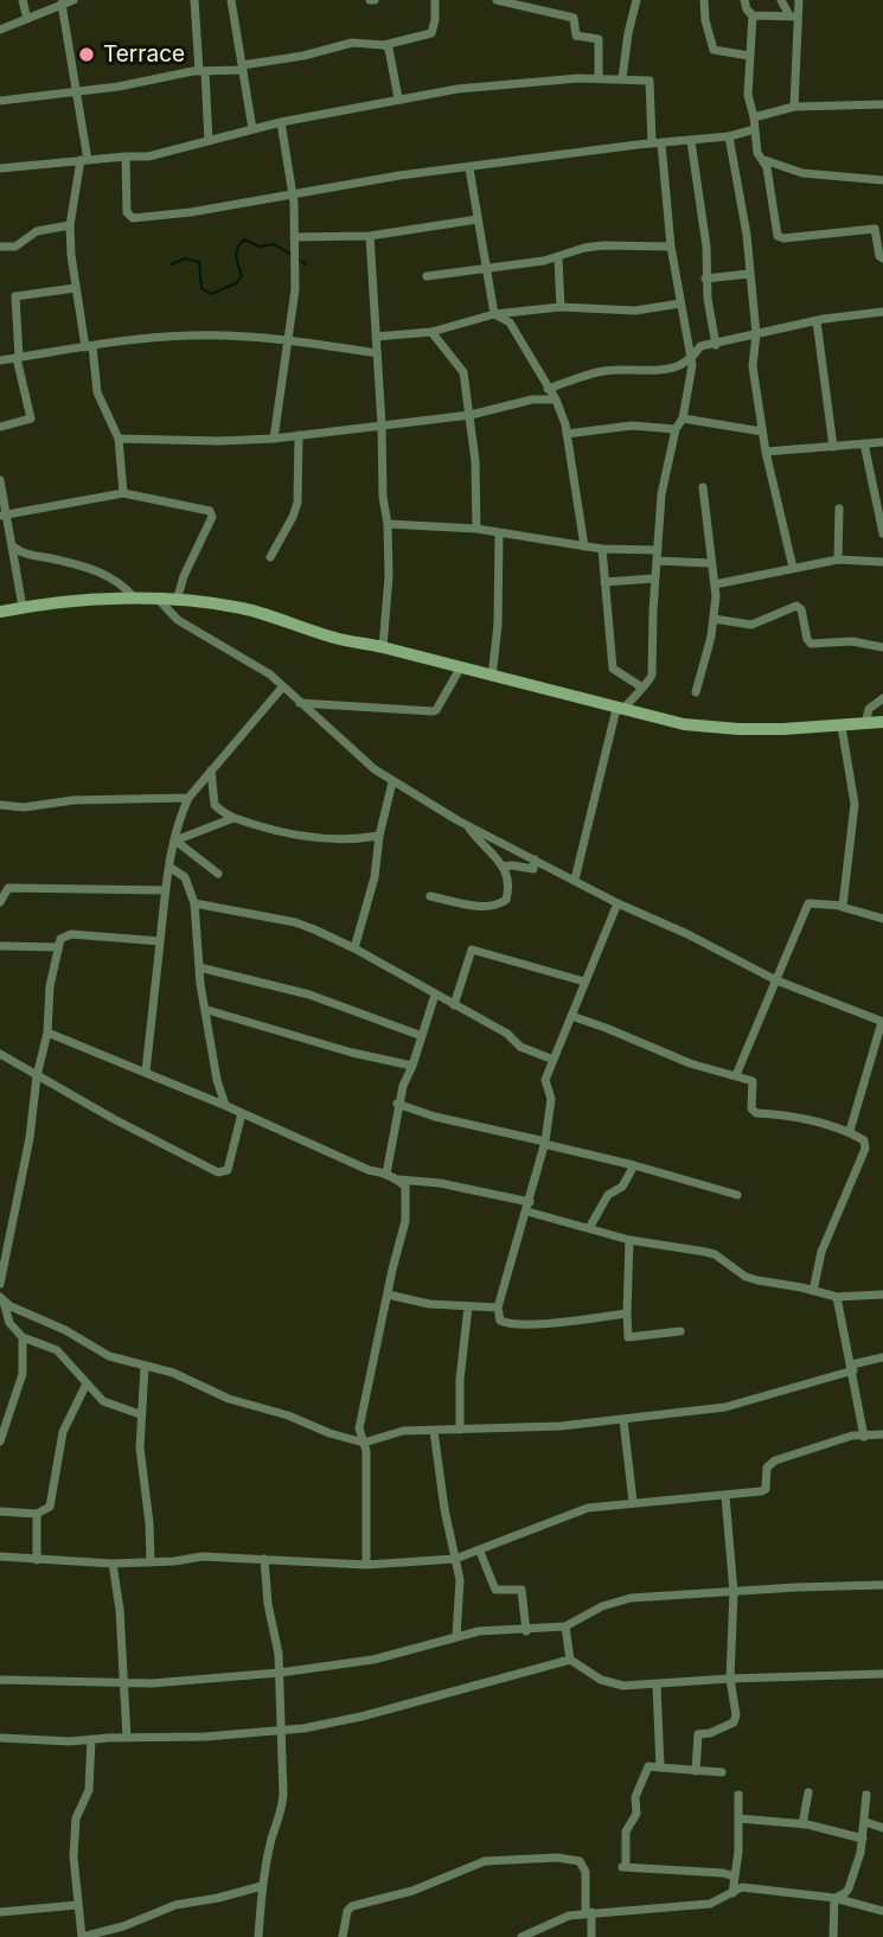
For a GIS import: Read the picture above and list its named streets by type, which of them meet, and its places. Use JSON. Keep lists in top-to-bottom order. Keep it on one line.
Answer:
{"places":["Terrace"]}
